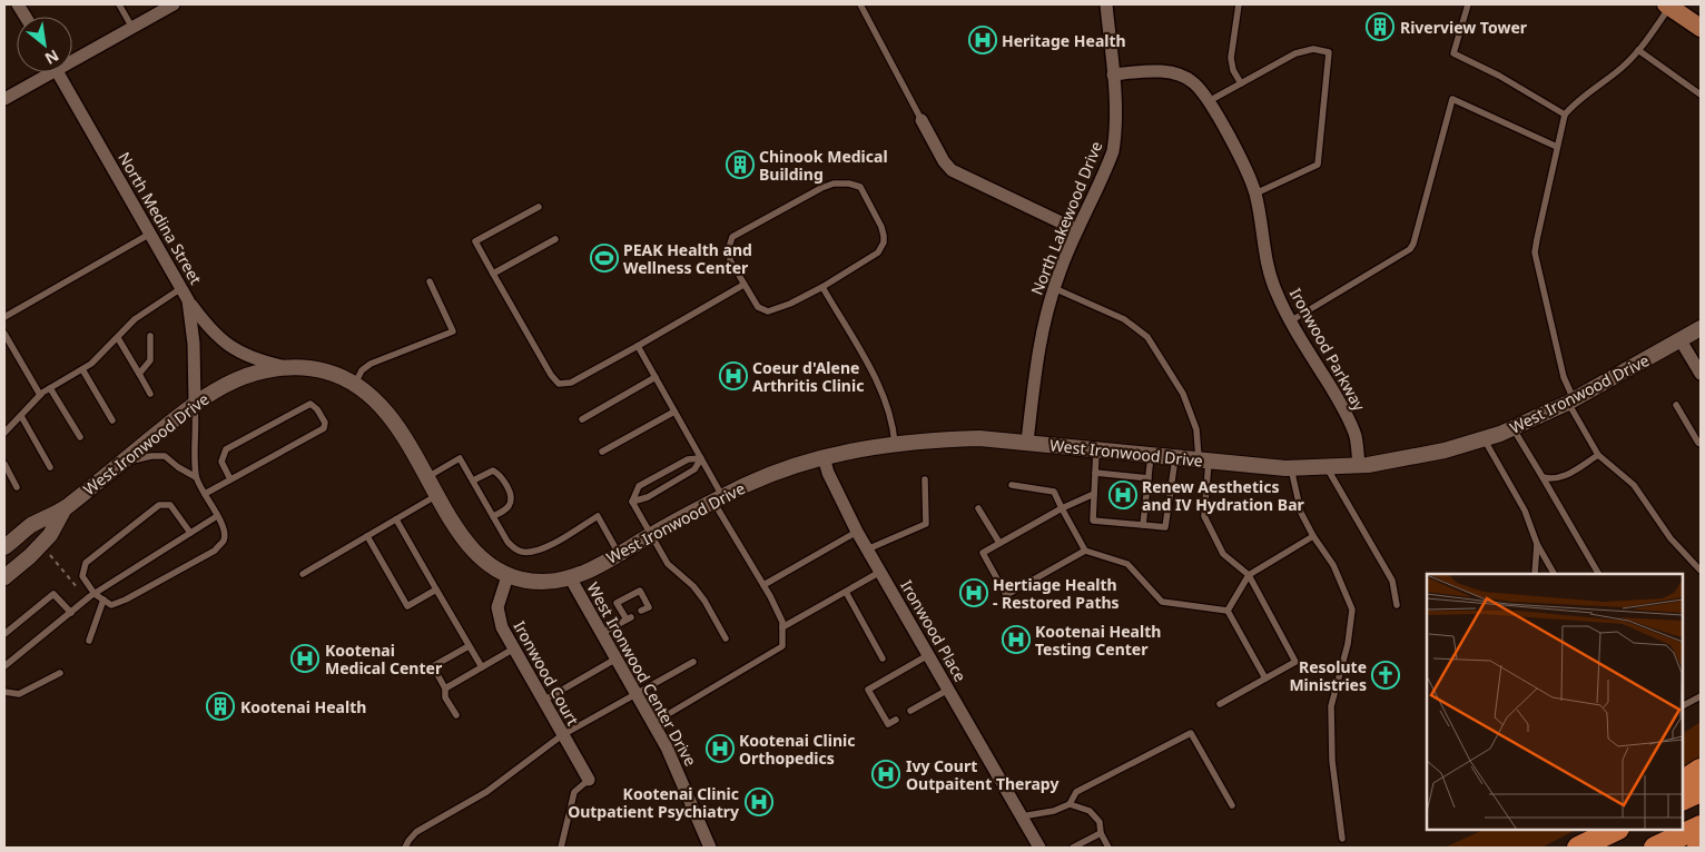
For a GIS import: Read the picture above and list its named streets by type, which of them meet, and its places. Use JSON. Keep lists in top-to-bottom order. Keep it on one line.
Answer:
{"streets":{"street":["North Medina Street","North Lakewood Drive","Ironwood Parkway","West Ironwood Drive","Ironwood Place","Ironwood Court","West Ironwood Center Drive"]},"crossings":[["North Medina Street","West Ironwood Drive"],["North Lakewood Drive","Ironwood Parkway"],["North Lakewood Drive","West Ironwood Drive"],["Ironwood Parkway","West Ironwood Drive"],["West Ironwood Drive","Ironwood Place"],["West Ironwood Drive","Ironwood Court"],["West Ironwood Drive","West Ironwood Center Drive"]],"places":{"building":["Riverview Tower","Chinook Medical Building","Kootenai Health"],"hospital":["Heritage Health","Coeur d'Alene Arthritis Clinic","Renew Aesthetics and IV Hydration Bar","Hertiage Health - Restored Paths","Kootenai Health Testing Center","Kootenai Medical Center","Kootenai Clinic Orthopedics","Ivy Court Outpaitent Therapy","Kootenai Clinic Outpatient Psychiatry"],"sports":["PEAK Health and Wellness Center"],"church":["Resolute Ministries"]},"north":"bottom right"}
